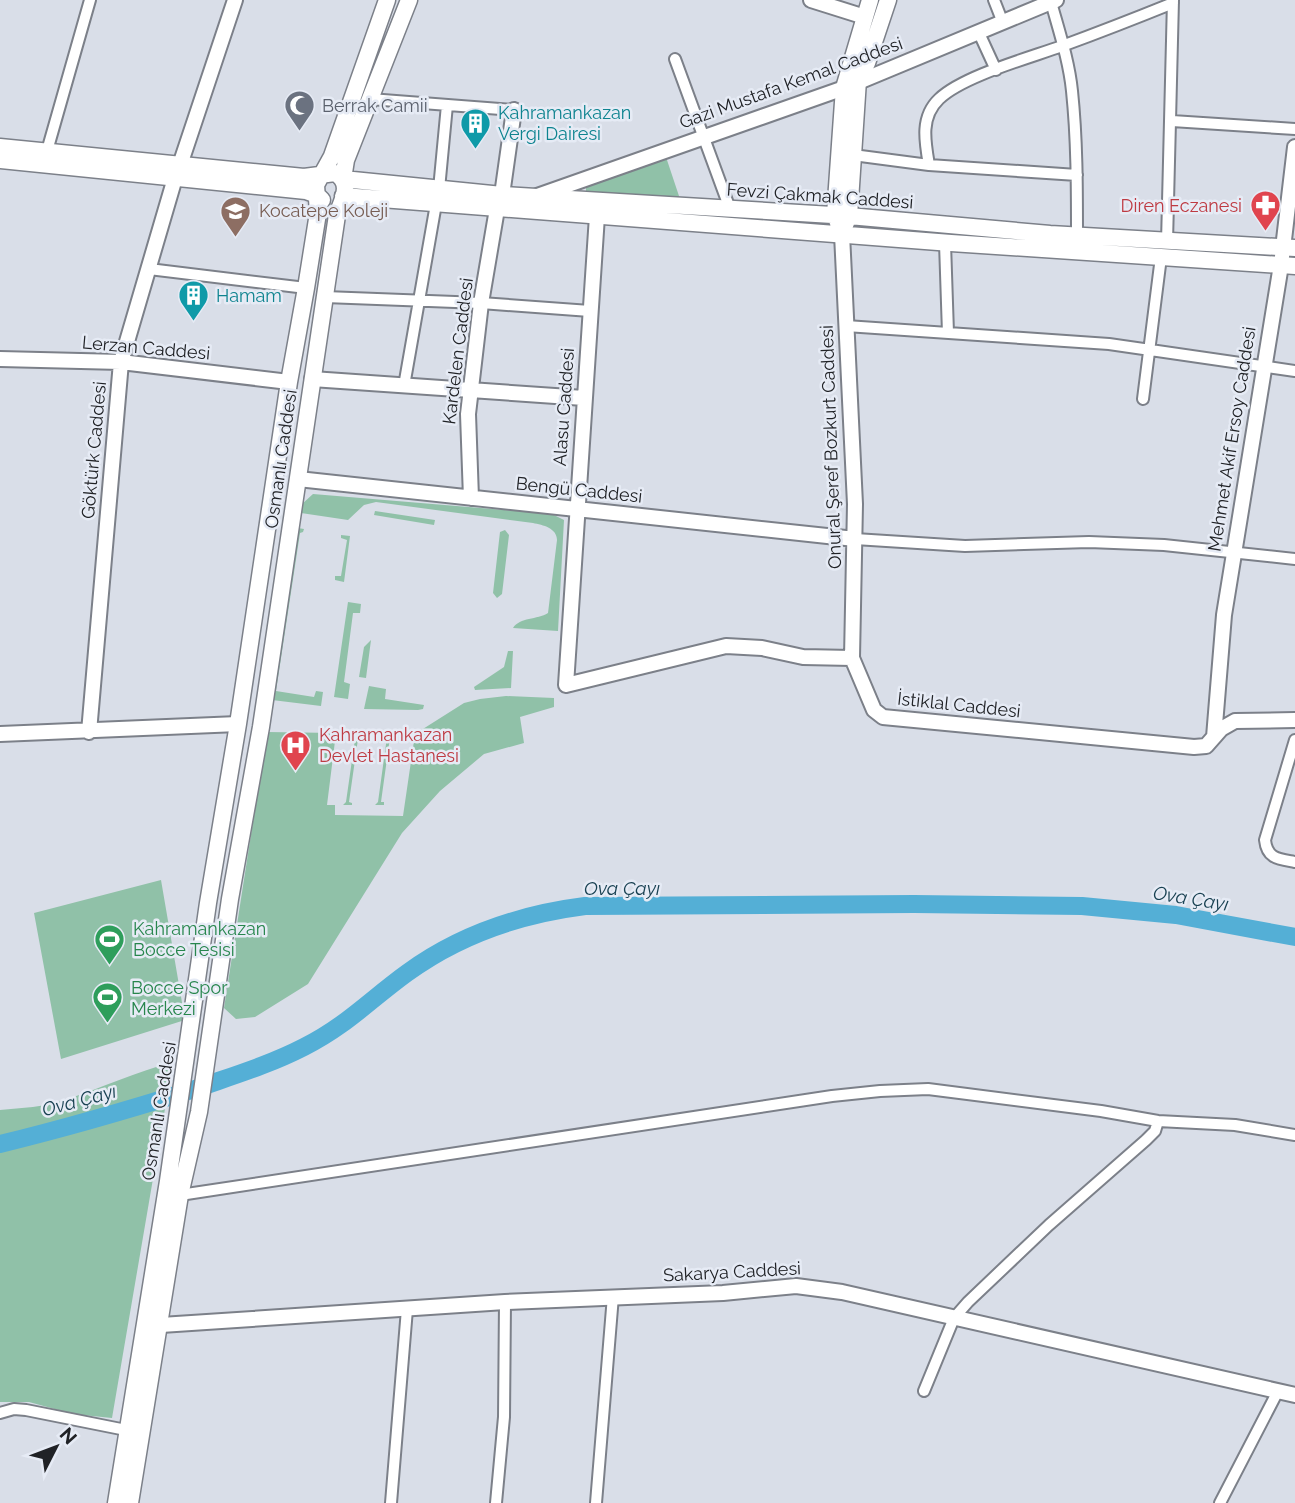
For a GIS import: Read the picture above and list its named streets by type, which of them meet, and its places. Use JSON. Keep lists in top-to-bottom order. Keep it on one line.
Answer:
{"streets":{"main road":["Fevzi Çakmak Caddesi","Onural Şeref Bozkurt Caddesi","Osmanlı Caddesi"],"street":["Gazi Mustafa Kemal Caddesi","Lerzan Caddesi","Kardelen Caddesi","Alasu Caddesi","Mehmet Akif Ersoy Caddesi","Göktürk Caddesi","Bengü Caddesi","İstiklal Caddesi","Sakarya Caddesi"]},"crossings":[["Gazi Mustafa Kemal Caddesi","Fevzi Çakmak Caddesi"],["Gazi Mustafa Kemal Caddesi","Onural Şeref Bozkurt Caddesi"],["Fevzi Çakmak Caddesi","Kardelen Caddesi"],["Fevzi Çakmak Caddesi","Alasu Caddesi"],["Fevzi Çakmak Caddesi","Mehmet Akif Ersoy Caddesi"],["Fevzi Çakmak Caddesi","Onural Şeref Bozkurt Caddesi"],["Fevzi Çakmak Caddesi","Osmanlı Caddesi"],["Lerzan Caddesi","Göktürk Caddesi"],["Lerzan Caddesi","Osmanlı Caddesi"],["Kardelen Caddesi","Bengü Caddesi"],["Alasu Caddesi","Onural Şeref Bozkurt Caddesi"],["Alasu Caddesi","Bengü Caddesi"],["Alasu Caddesi","İstiklal Caddesi"],["Mehmet Akif Ersoy Caddesi","İstiklal Caddesi"],["Onural Şeref Bozkurt Caddesi","Bengü Caddesi"],["Onural Şeref Bozkurt Caddesi","İstiklal Caddesi"],["Osmanlı Caddesi","Bengü Caddesi"],["Osmanlı Caddesi","Sakarya Caddesi"]],"water":["Ova Çayı"],"places":{"mosque":["Berrak Camii"],"building":["Kahramankazan Vergi Dairesi","Hamam"],"pharmacy":["Diren Eczanesi"],"school or university":["Kocatepe Koleji"],"hospital":["Kahramankazan Devlet Hastanesi"],"sports":["Kahramankazan Bocce Tesisi","Bocce Spor Merkezi"]},"north":"top right"}
